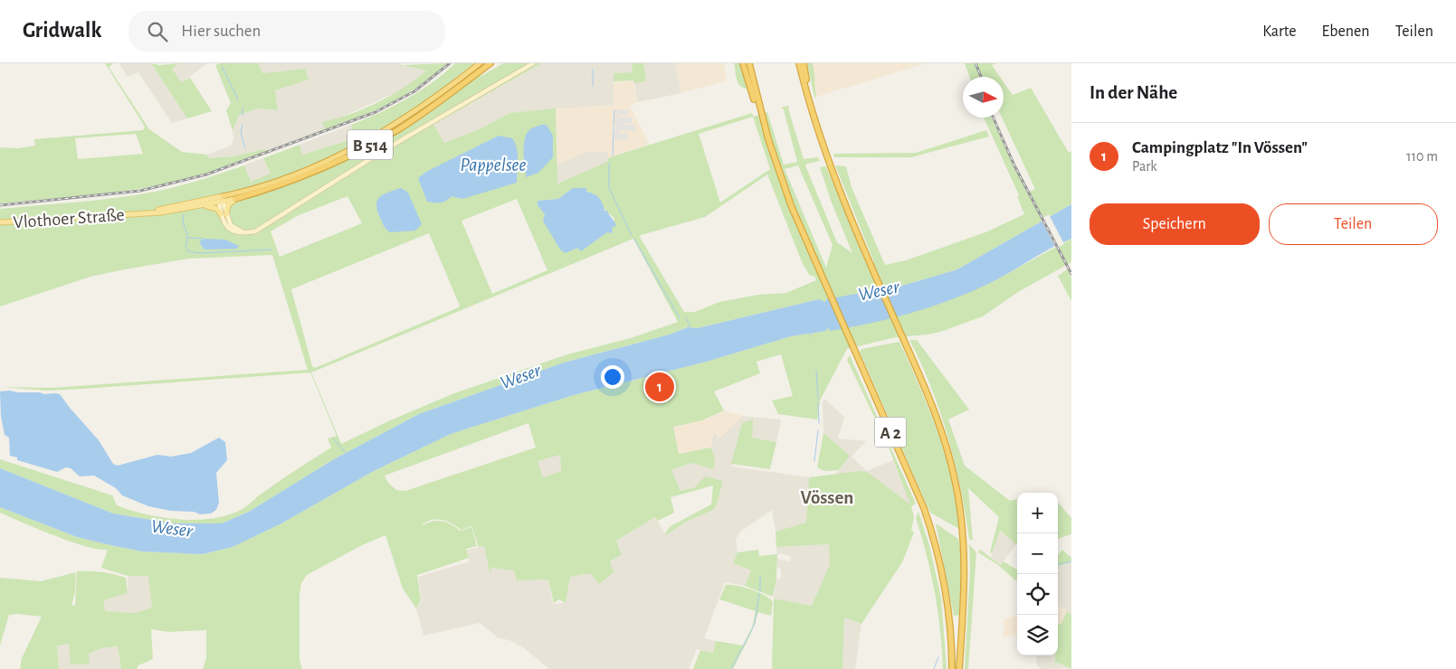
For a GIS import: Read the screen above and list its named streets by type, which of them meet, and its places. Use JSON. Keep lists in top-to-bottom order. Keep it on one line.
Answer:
{"streets":{"highway":["B 514","A 2"],"main road":["Vlothoer Straße"]},"crossings":[["B 514","Vlothoer Straße"]],"districts":["Vössen"],"water":["Pappelsee","Weser"],"north":"right","page":{"header":"Gridwalk","search":"Hier suchen","nav":["Karte","Ebenen","Teilen"],"heading":"In der Nähe","list":[{"mark":"1","name":"Campingplatz \"In Vössen\"","note":"Park","value":"110 m"}],"buttons":["Speichern","Teilen"],"pins":"1","map_buttons":["+","−"]}}
